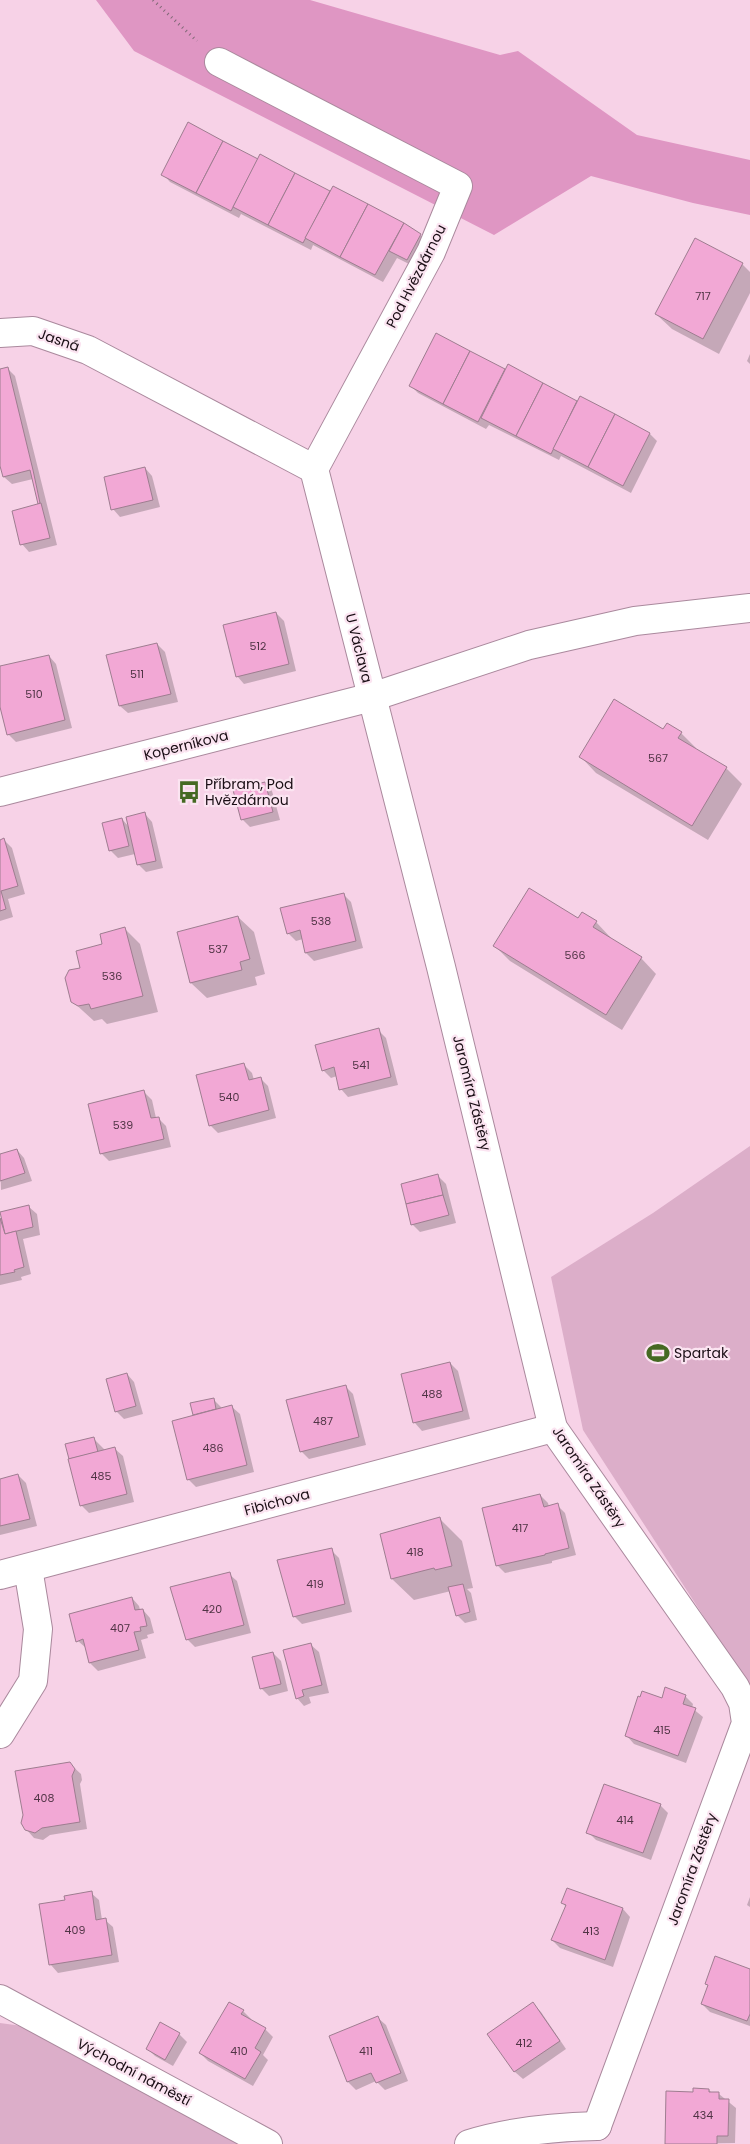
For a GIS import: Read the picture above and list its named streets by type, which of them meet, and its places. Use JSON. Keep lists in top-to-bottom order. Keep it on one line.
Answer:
{"streets":{"street":["Pod Hvězdárnou","Jasná","U Václava","Koperníkova","Jaromíra Zástěry","Fibichova","Východní náměstí"]},"crossings":[["Pod Hvězdárnou","Jasná"],["Pod Hvězdárnou","U Václava"],["Jasná","U Václava"],["U Václava","Koperníkova"],["U Václava","Jaromíra Zástěry"],["Koperníkova","Jaromíra Zástěry"],["Jaromíra Zástěry","Fibichova"]],"places":{"bus stop":["Příbram, Pod Hvězdárnou"],"sports":["Spartak"]},"house_numbers":["717","512","511","510","567","538","537","566","536","541","540","539","488","487","486","485","417","418","419","420","407","415","408","414","409","413","412","410","411","434"]}
